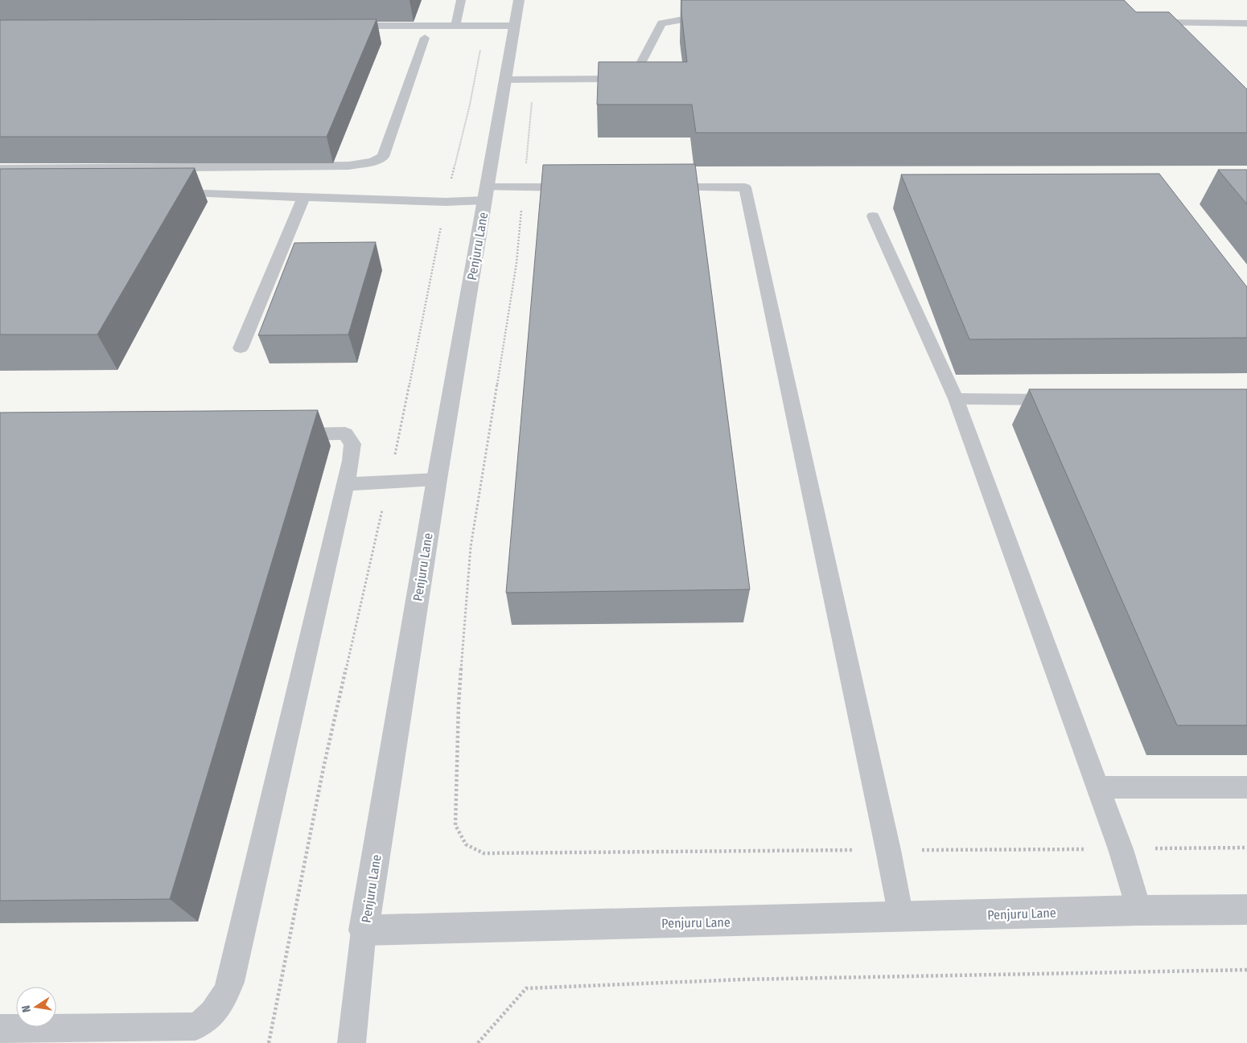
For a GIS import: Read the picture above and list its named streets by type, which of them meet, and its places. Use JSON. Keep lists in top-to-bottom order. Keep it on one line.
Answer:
{"streets":{"street":["Penjuru Lane"]},"north":"left"}
